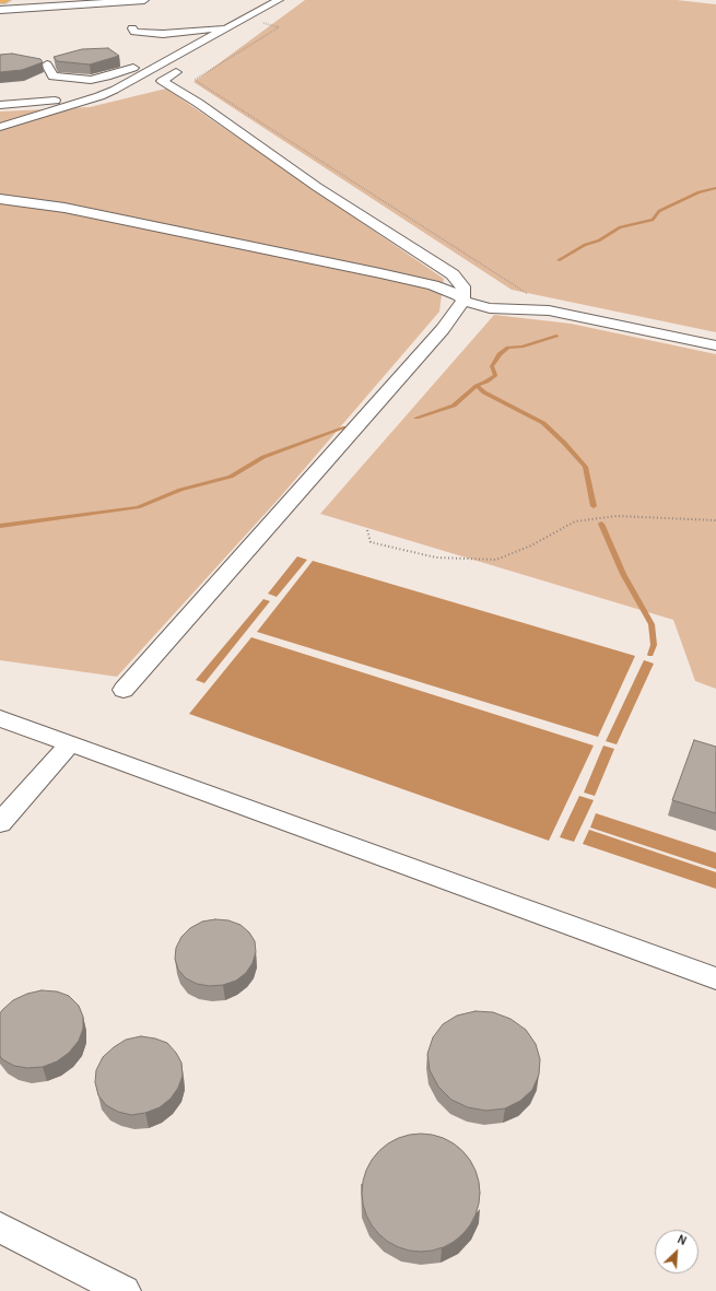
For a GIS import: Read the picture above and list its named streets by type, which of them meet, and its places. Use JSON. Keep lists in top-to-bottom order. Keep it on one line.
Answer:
{"north":"top right"}
